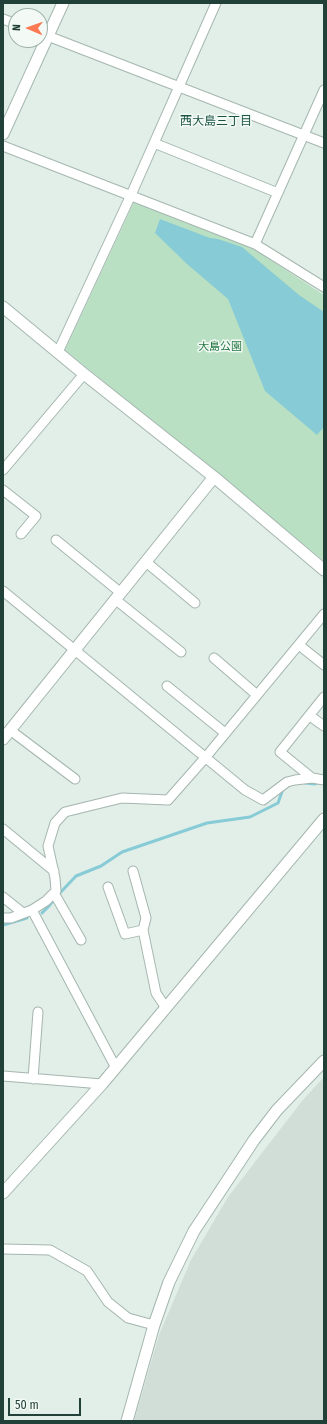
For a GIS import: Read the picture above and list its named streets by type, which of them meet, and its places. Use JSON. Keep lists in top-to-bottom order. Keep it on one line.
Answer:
{"districts":["西大島三丁目"],"parks":["大島公園"],"scale_bar":"50 m","north":"left"}
